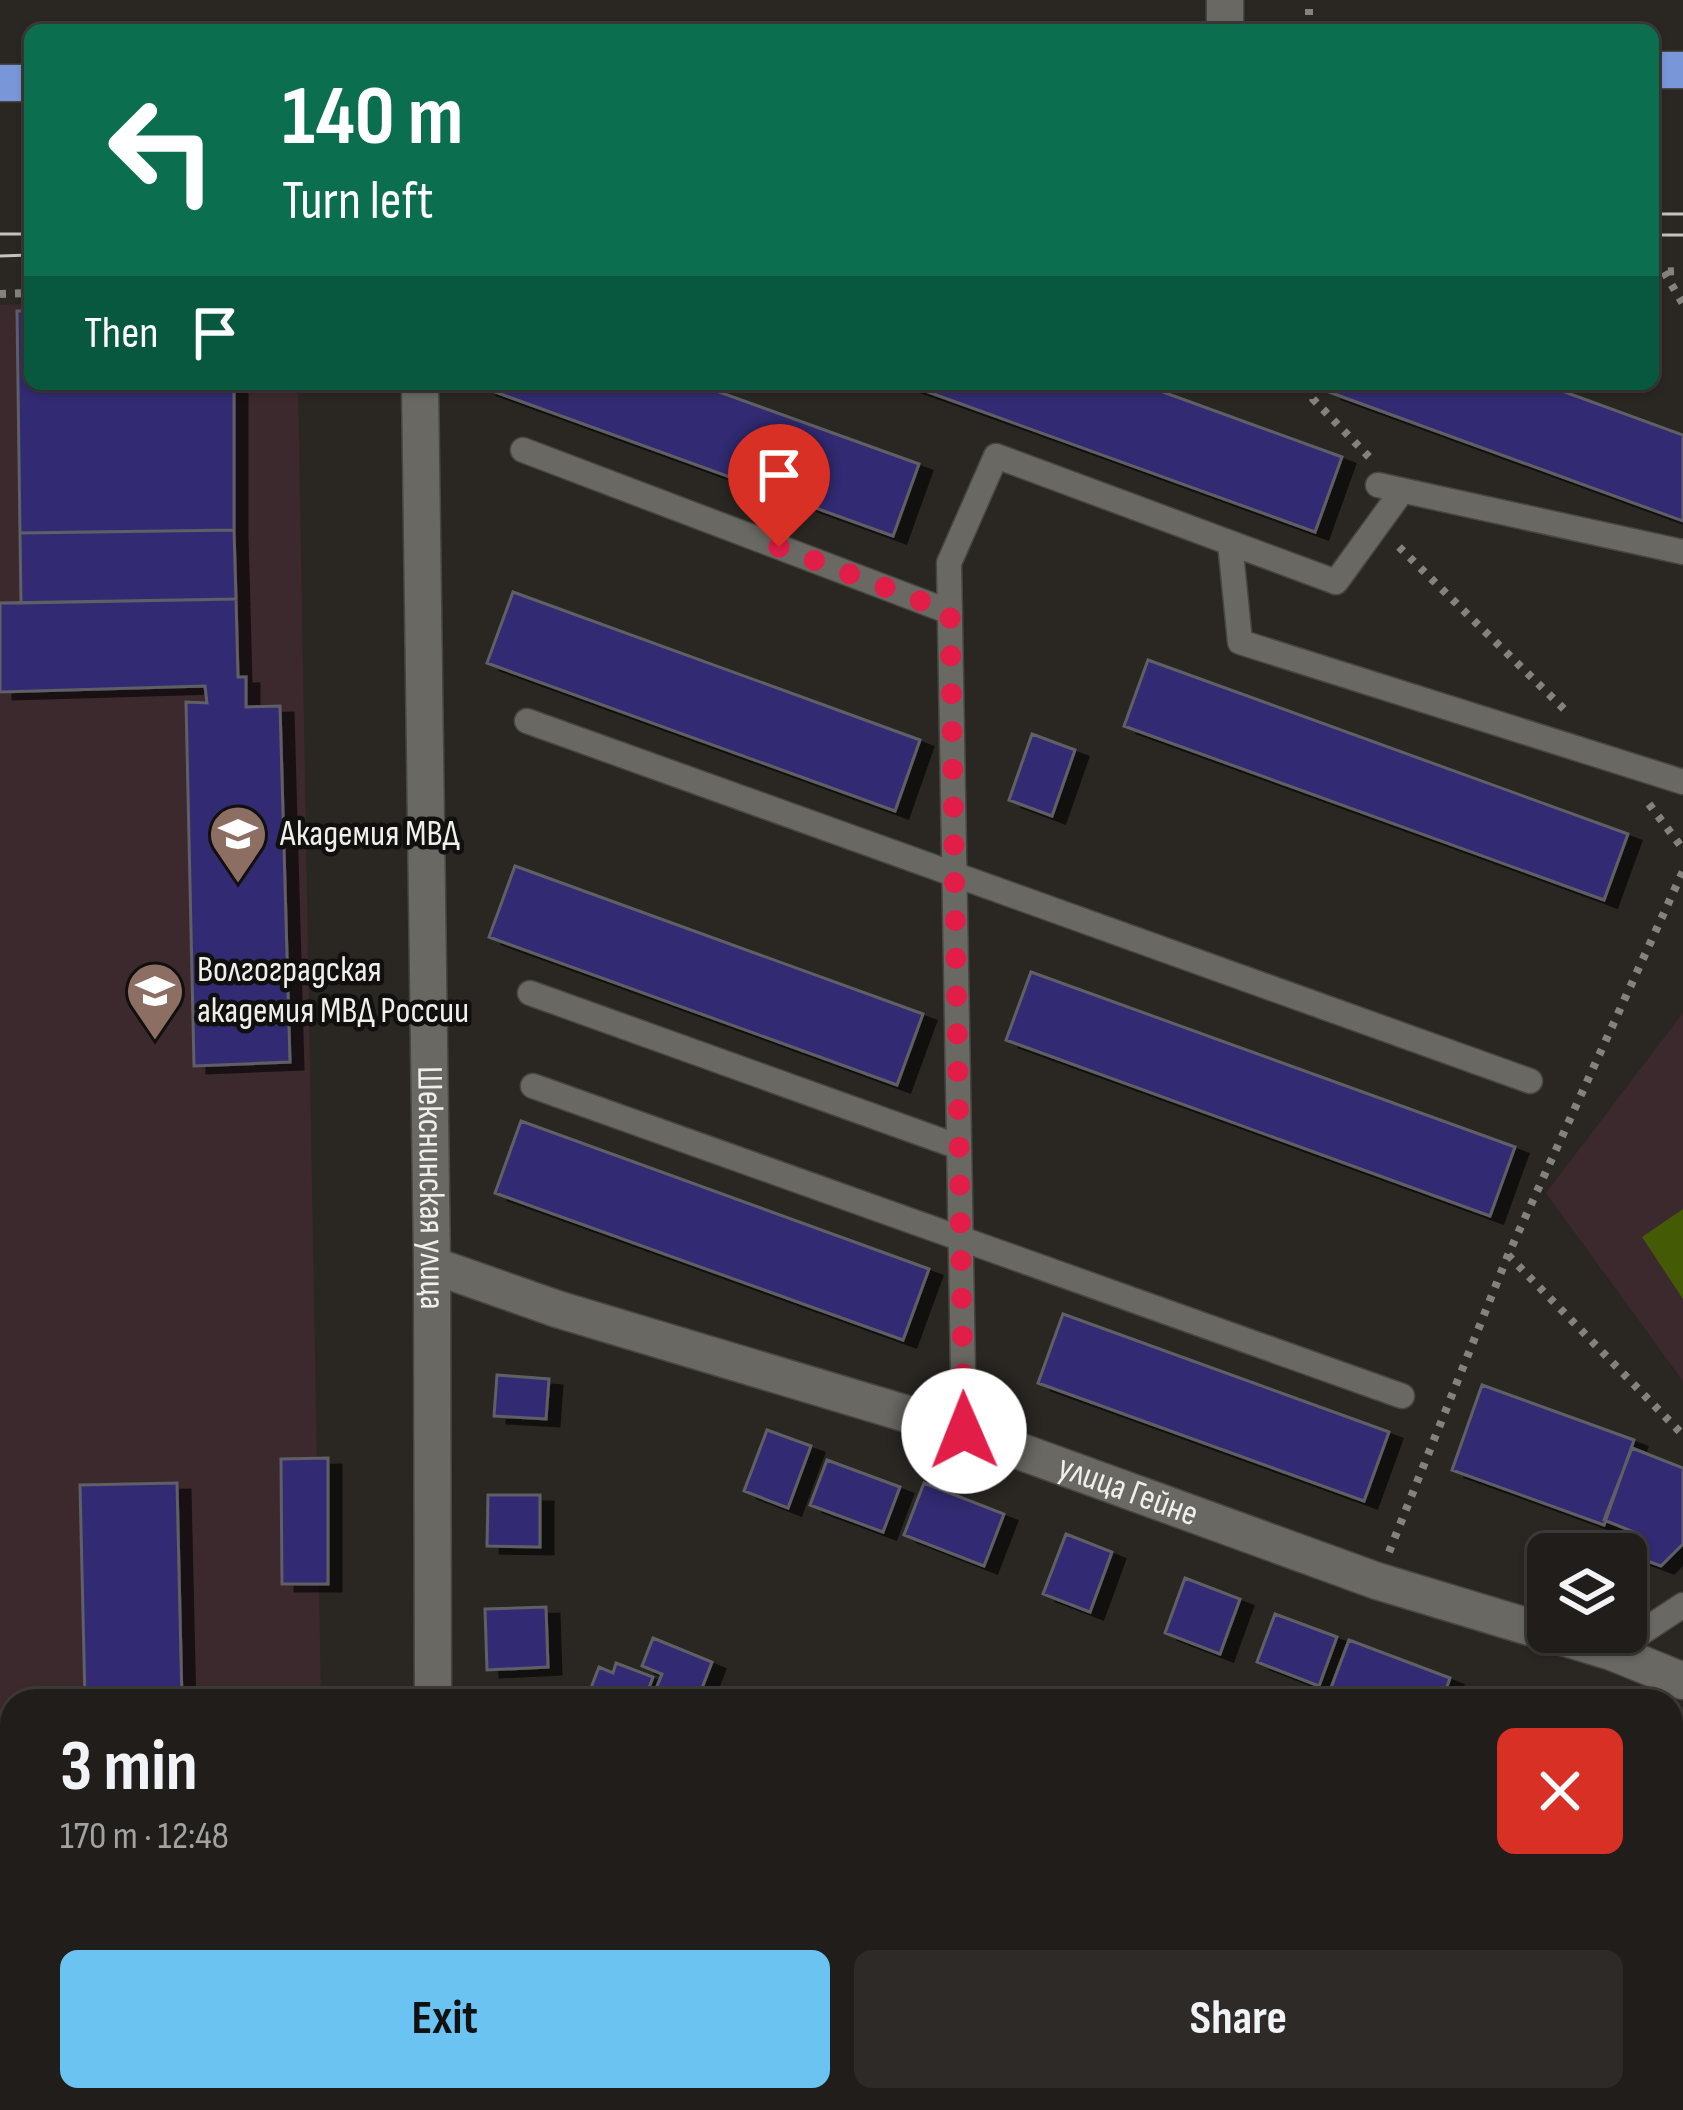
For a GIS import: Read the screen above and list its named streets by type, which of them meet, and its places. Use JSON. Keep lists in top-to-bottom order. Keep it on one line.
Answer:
{"streets":{"street":["Шекснинская улица","улица Гейне"]},"crossings":[["Шекснинская улица","улица Гейне"]],"places":{"school or university":["Академия МВД","Волгоградская академия МВД России"]},"page":{"turn":["140 m","Turn left"],"then":"Then","heading":["3 min","170 m · 12:48"],"buttons":["Exit","Share"]}}
